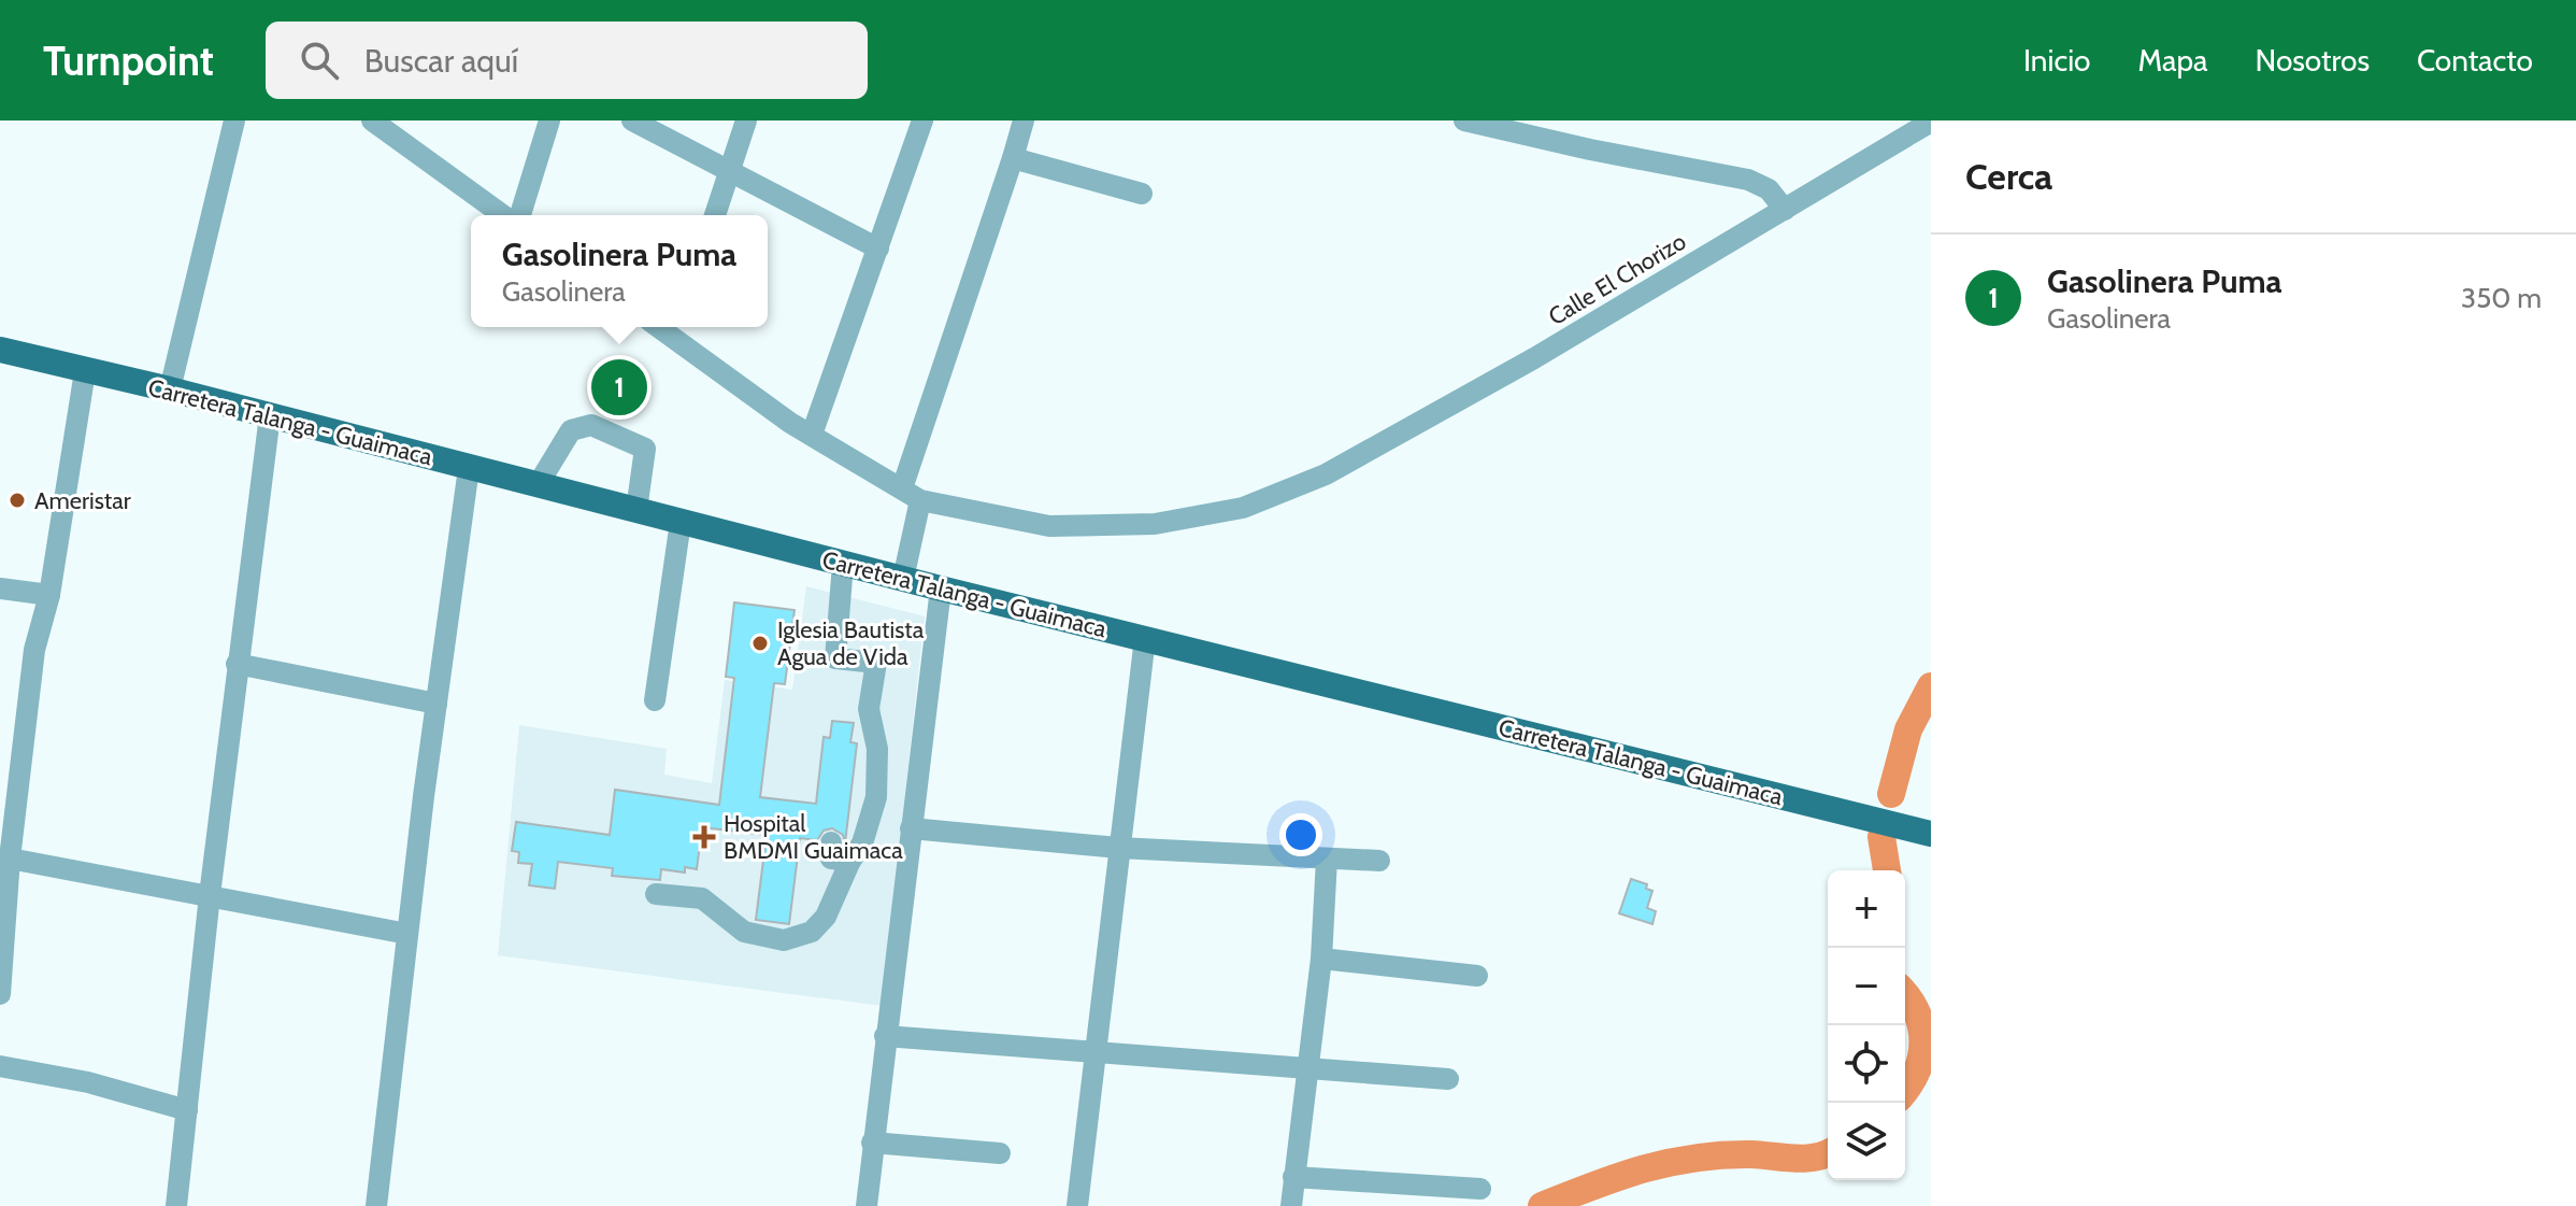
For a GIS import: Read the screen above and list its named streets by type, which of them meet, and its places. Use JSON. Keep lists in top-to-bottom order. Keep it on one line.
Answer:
{"streets":{"main road":["Carretera Talanga - Guaimaca"],"street":["Calle El Chorizo"]},"places":{"other":["Ameristar","Iglesia Bautista Agua de Vida"],"health":["Hospital BMDMI Guaimaca"]},"page":{"header":"Turnpoint","search":"Buscar aquí","nav":["Inicio","Mapa","Nosotros","Contacto"],"heading":"Cerca","popup":["Gasolinera Puma","Gasolinera"],"list":[{"mark":"1","name":"Gasolinera Puma","note":"Gasolinera","value":"350 m"}],"pins":"1","map_buttons":["+","−"]}}
